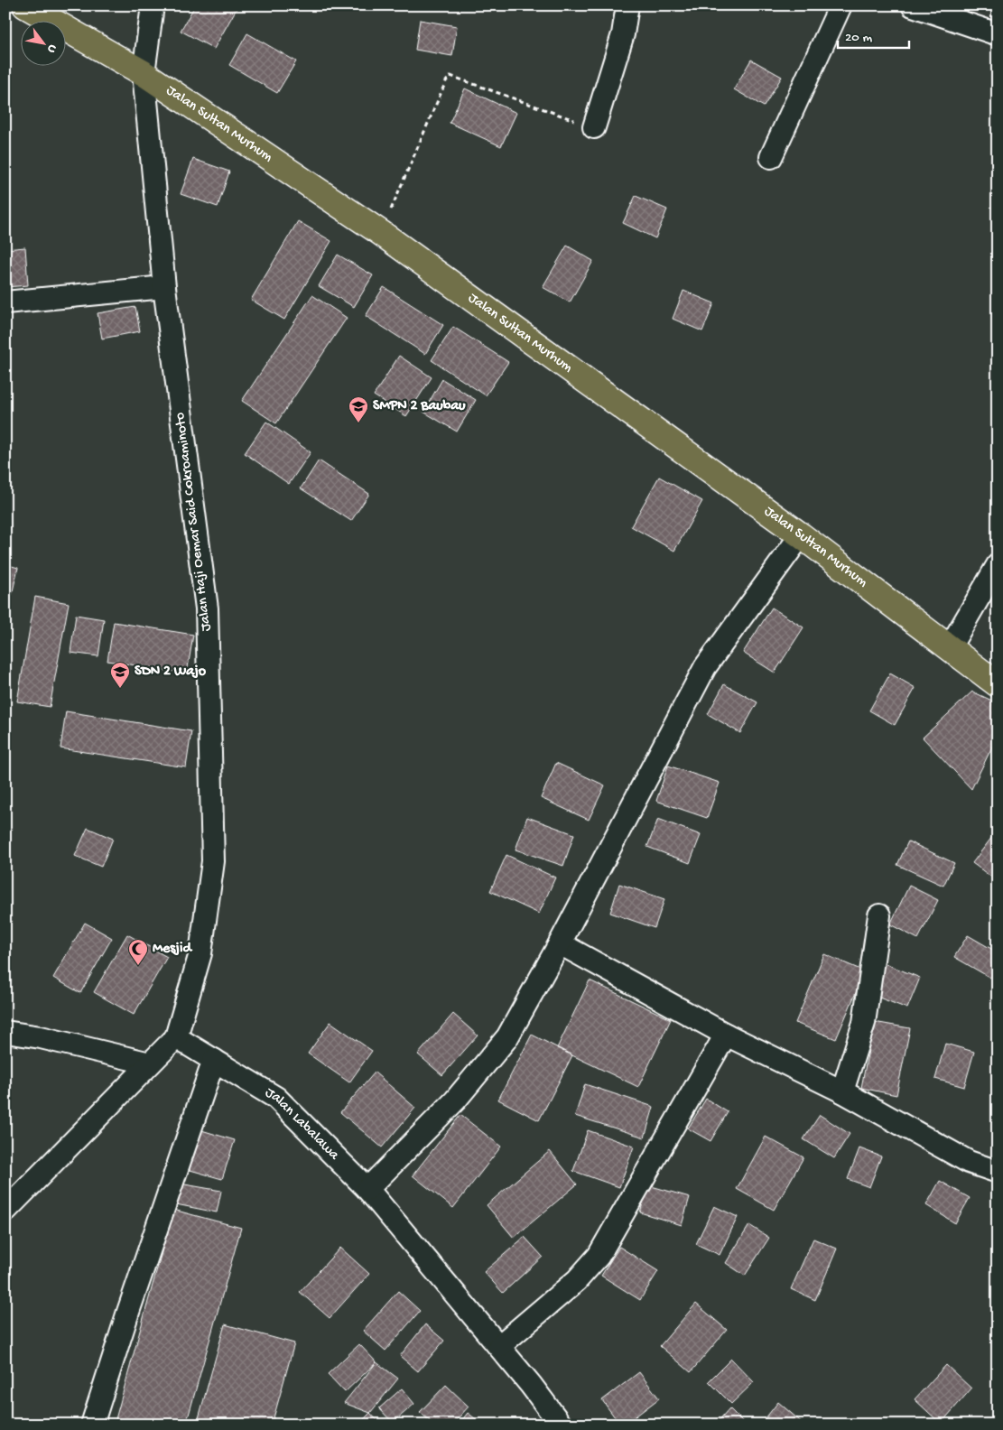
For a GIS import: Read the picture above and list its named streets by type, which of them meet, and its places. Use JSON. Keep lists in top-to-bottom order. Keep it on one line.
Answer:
{"streets":{"highway":["Jalan Sultan Murhum"],"street":["Jalan Haji Oemar Said Cokroaminoto","Jalan Labalawa"]},"crossings":[["Jalan Sultan Murhum","Jalan Haji Oemar Said Cokroaminoto"],["Jalan Haji Oemar Said Cokroaminoto","Jalan Labalawa"]],"places":{"school or university":["SMPN 2 Baubau","SDN 2 Wajo"],"mosque":["Mesjid"]},"scale_bar":"20 m","north":"bottom right"}
